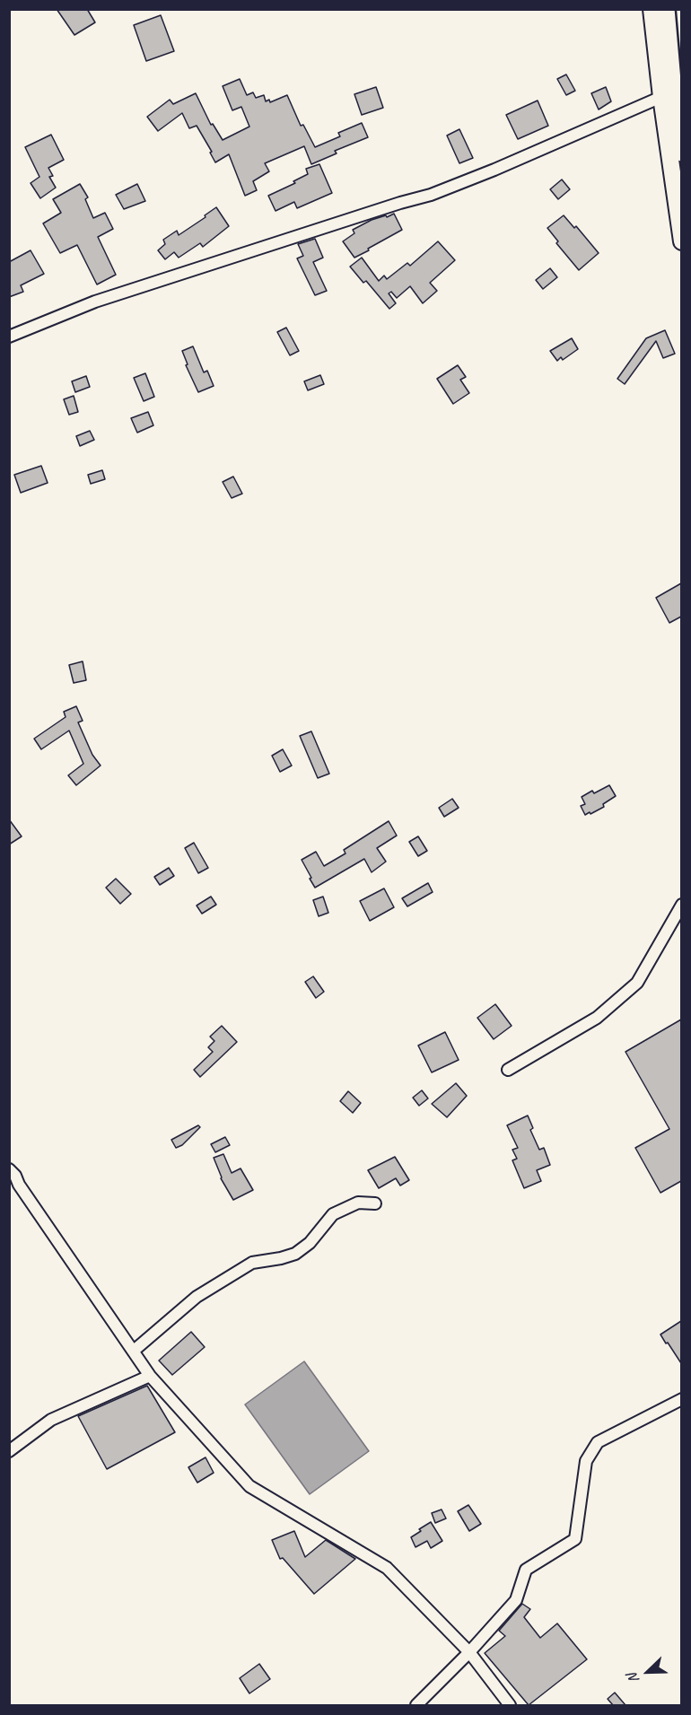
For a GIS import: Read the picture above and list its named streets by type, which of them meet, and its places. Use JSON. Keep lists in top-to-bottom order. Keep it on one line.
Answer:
{"north":"bottom left"}
